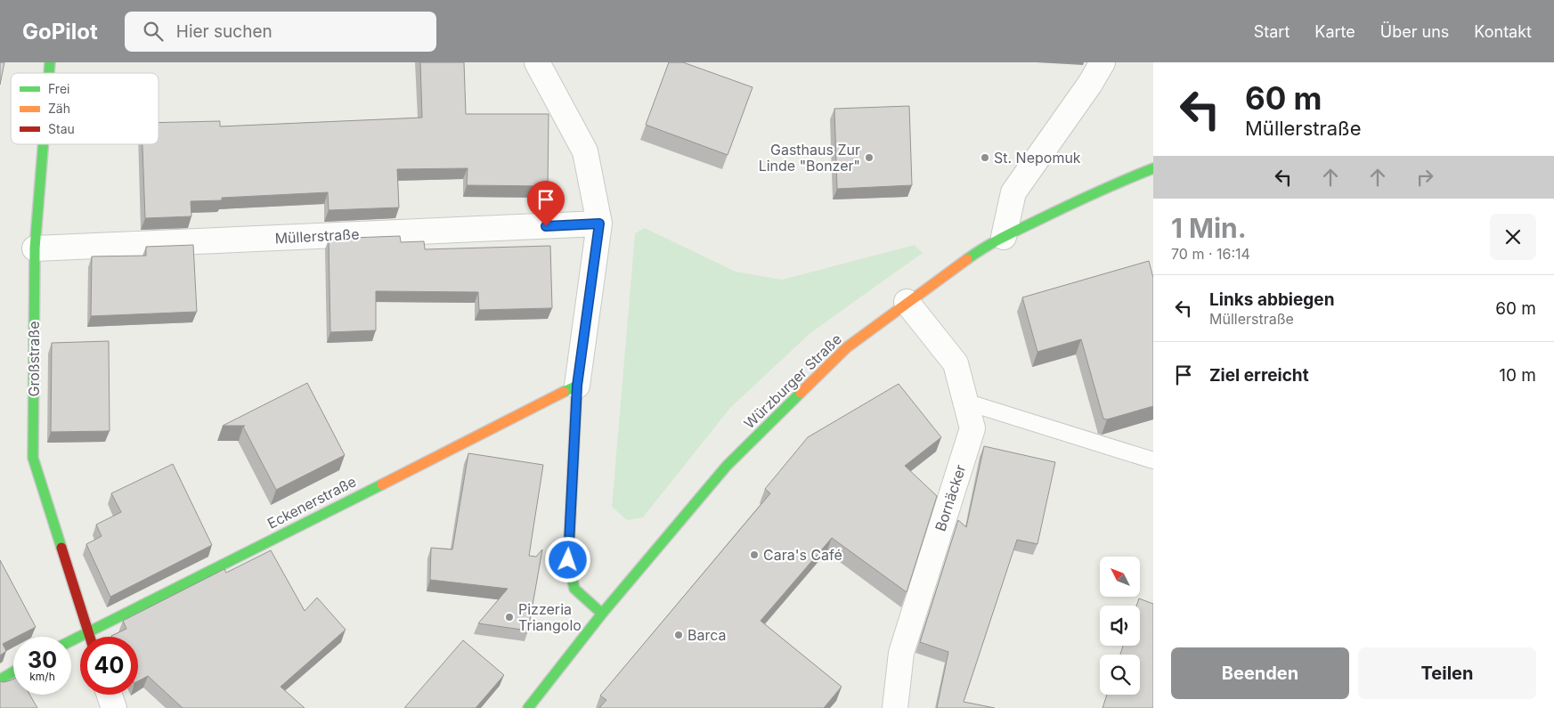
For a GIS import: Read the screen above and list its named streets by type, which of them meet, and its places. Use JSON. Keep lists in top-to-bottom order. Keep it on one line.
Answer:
{"streets":{"street":["Müllerstraße","Großstraße","Würzburger Straße","Bornäcker","Eckenerstraße"]},"crossings":[["Müllerstraße","Großstraße"],["Großstraße","Eckenerstraße"],["Würzburger Straße","Bornäcker"]],"places":["Gasthaus Zur Linde \"Bonzer\"","St. Nepomuk","Cara's Café","Pizzeria Triangolo","Barca"],"legend":["Frei","Zäh","Stau"],"north":"top left","page":{"header":"GoPilot","search":"Hier suchen","nav":["Start","Karte","Über uns","Kontakt"],"turn":["60 m","Müllerstraße"],"heading":["1 Min.","70 m · 16:14"],"list":[{"name":"Links abbiegen","note":"Müllerstraße","value":"60 m"},{"name":"Ziel erreicht","value":"10 m"}],"speed":"30 km/h","limit":"40","buttons":["Beenden","Teilen"]}}
